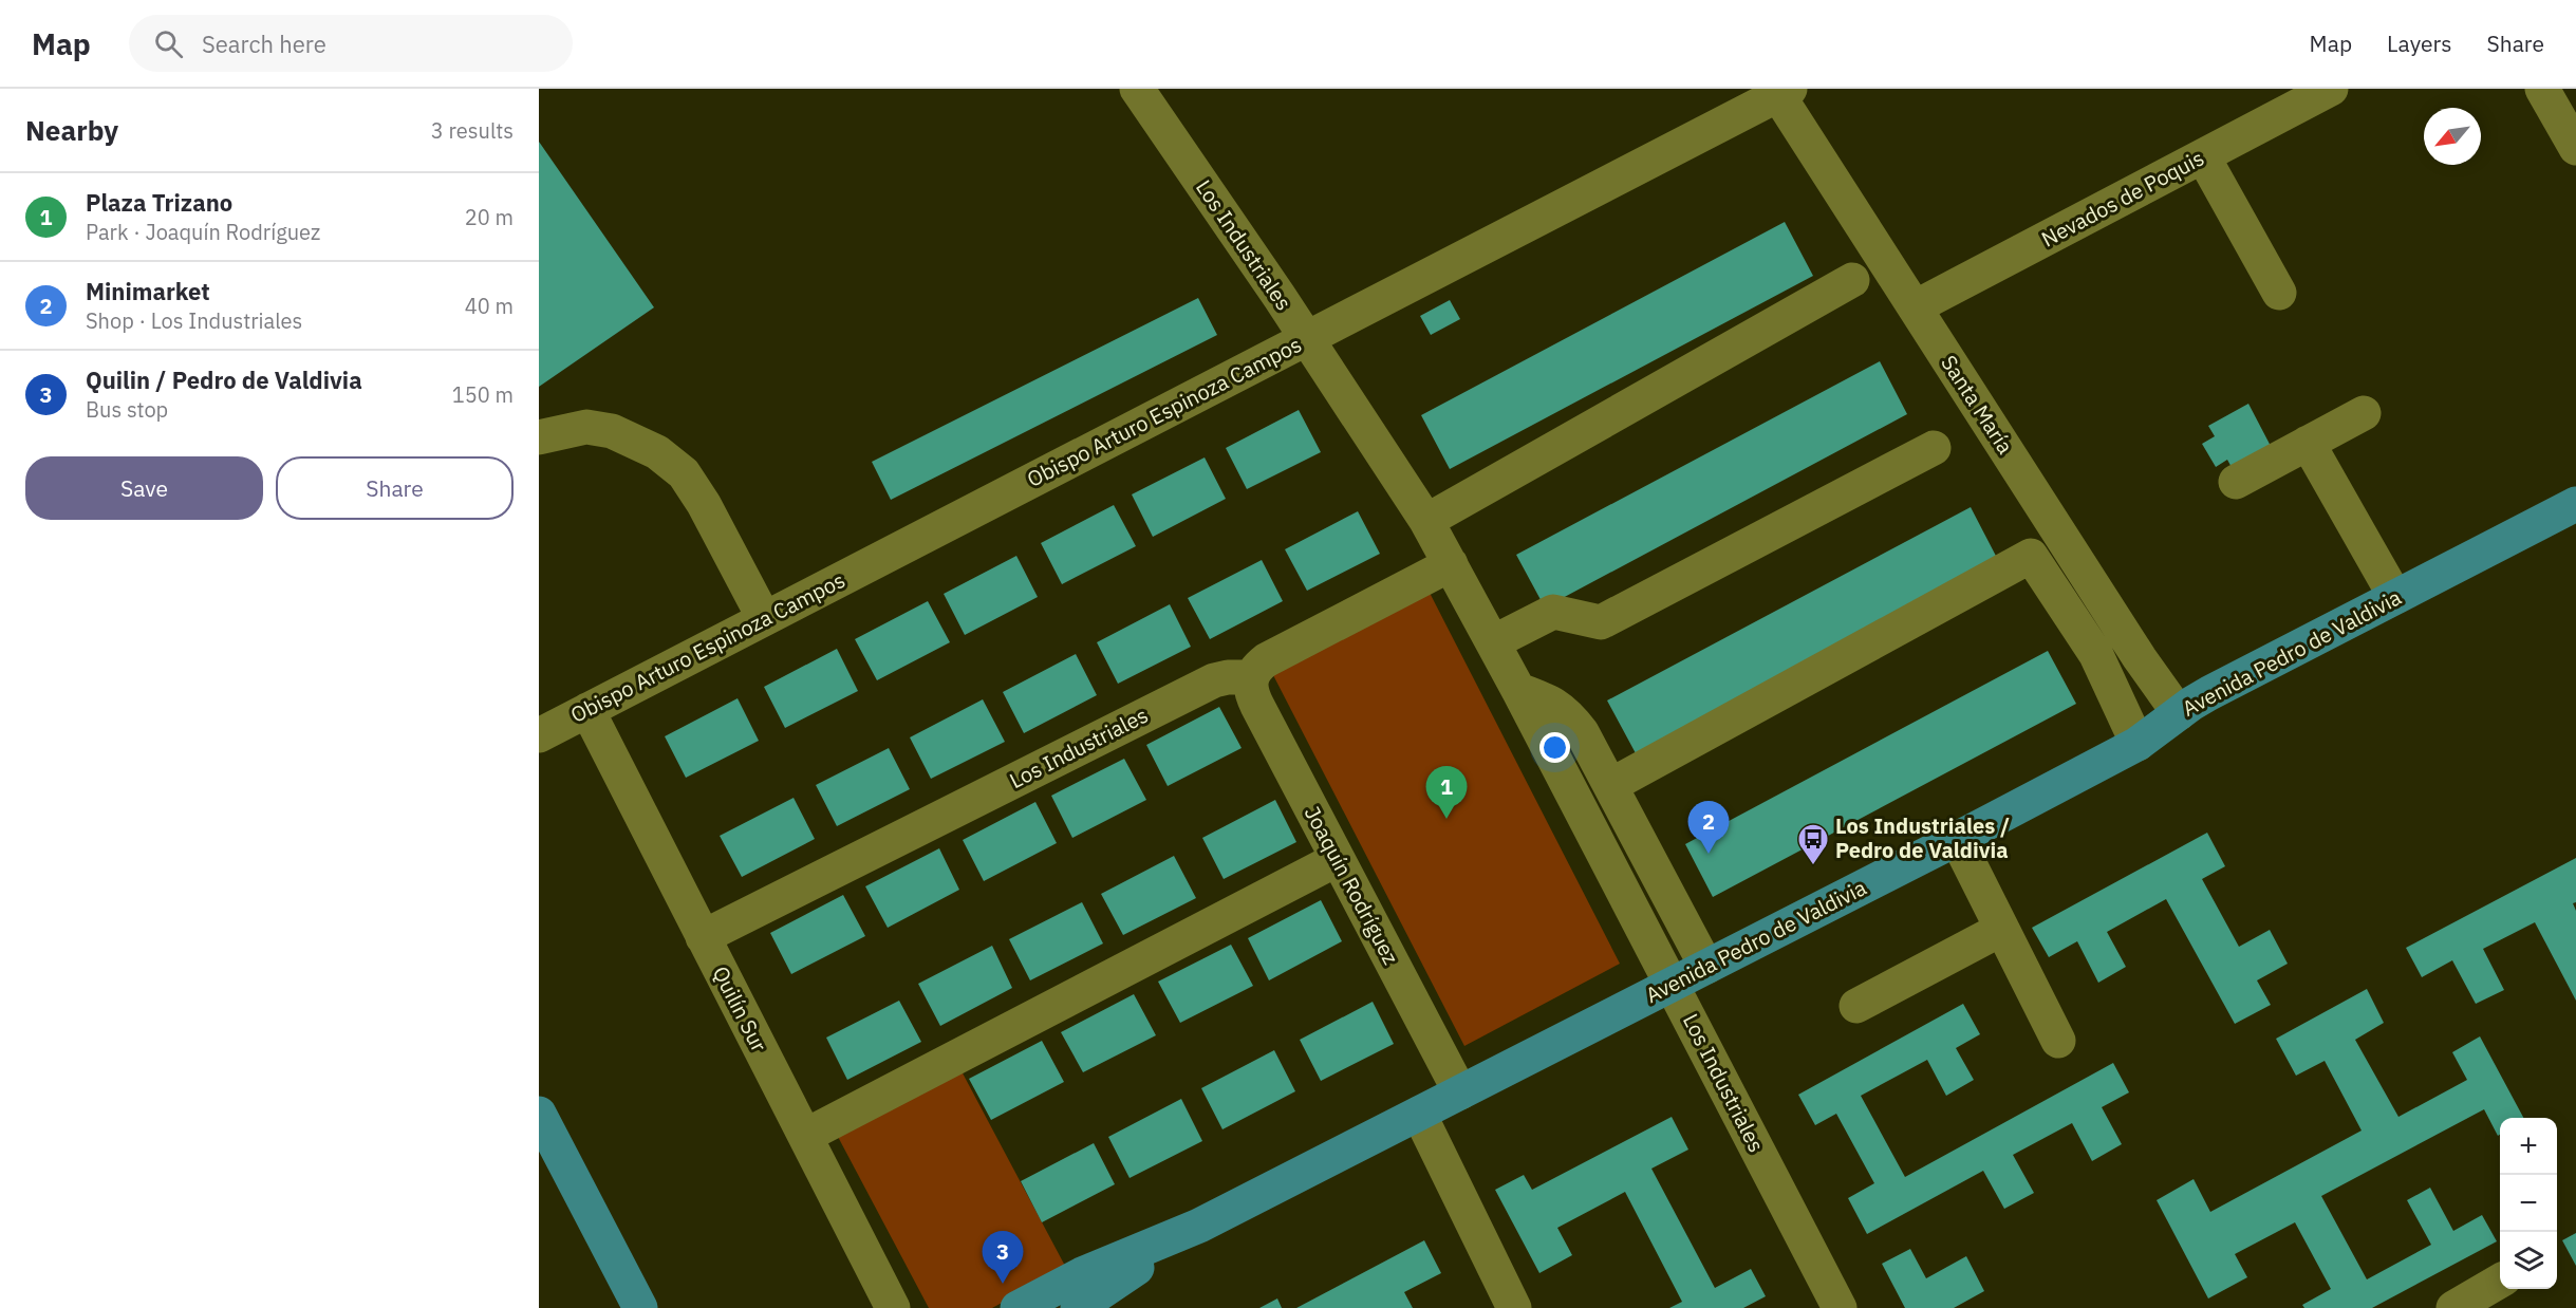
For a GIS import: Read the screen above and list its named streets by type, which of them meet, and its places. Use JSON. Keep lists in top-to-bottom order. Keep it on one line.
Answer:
{"streets":{"main road":["Avenida Pedro de Valdivia"],"street":["Nevados de Poquis","Los Industriales","Santa María","Obispo Arturo Espinoza Campos","Joaquín Rodríguez","Quilín Sur"]},"crossings":[["Nevados de Poquis","Santa María"],["Los Industriales","Obispo Arturo Espinoza Campos"],["Los Industriales","Avenida Pedro de Valdivia"],["Los Industriales","Joaquín Rodríguez"],["Los Industriales","Quilín Sur"],["Santa María","Obispo Arturo Espinoza Campos"],["Santa María","Avenida Pedro de Valdivia"],["Obispo Arturo Espinoza Campos","Quilín Sur"],["Avenida Pedro de Valdivia","Joaquín Rodríguez"]],"places":{"bus stop":["Los Industriales / Pedro de Valdivia"]},"north":"bottom left","page":{"header":"Map","search":"Search here","nav":["Map","Layers","Share"],"heading":["Nearby","3 results"],"list":[{"mark":"1","name":"Plaza Trizano","note":"Park · Joaquín Rodríguez","value":"20 m"},{"mark":"2","name":"Minimarket","note":"Shop · Los Industriales","value":"40 m"},{"mark":"3","name":"Quilin / Pedro de Valdivia","note":"Bus stop","value":"150 m"}],"buttons":["Save","Share"],"pins":["1","2","3"],"map_buttons":["+","−"]}}
